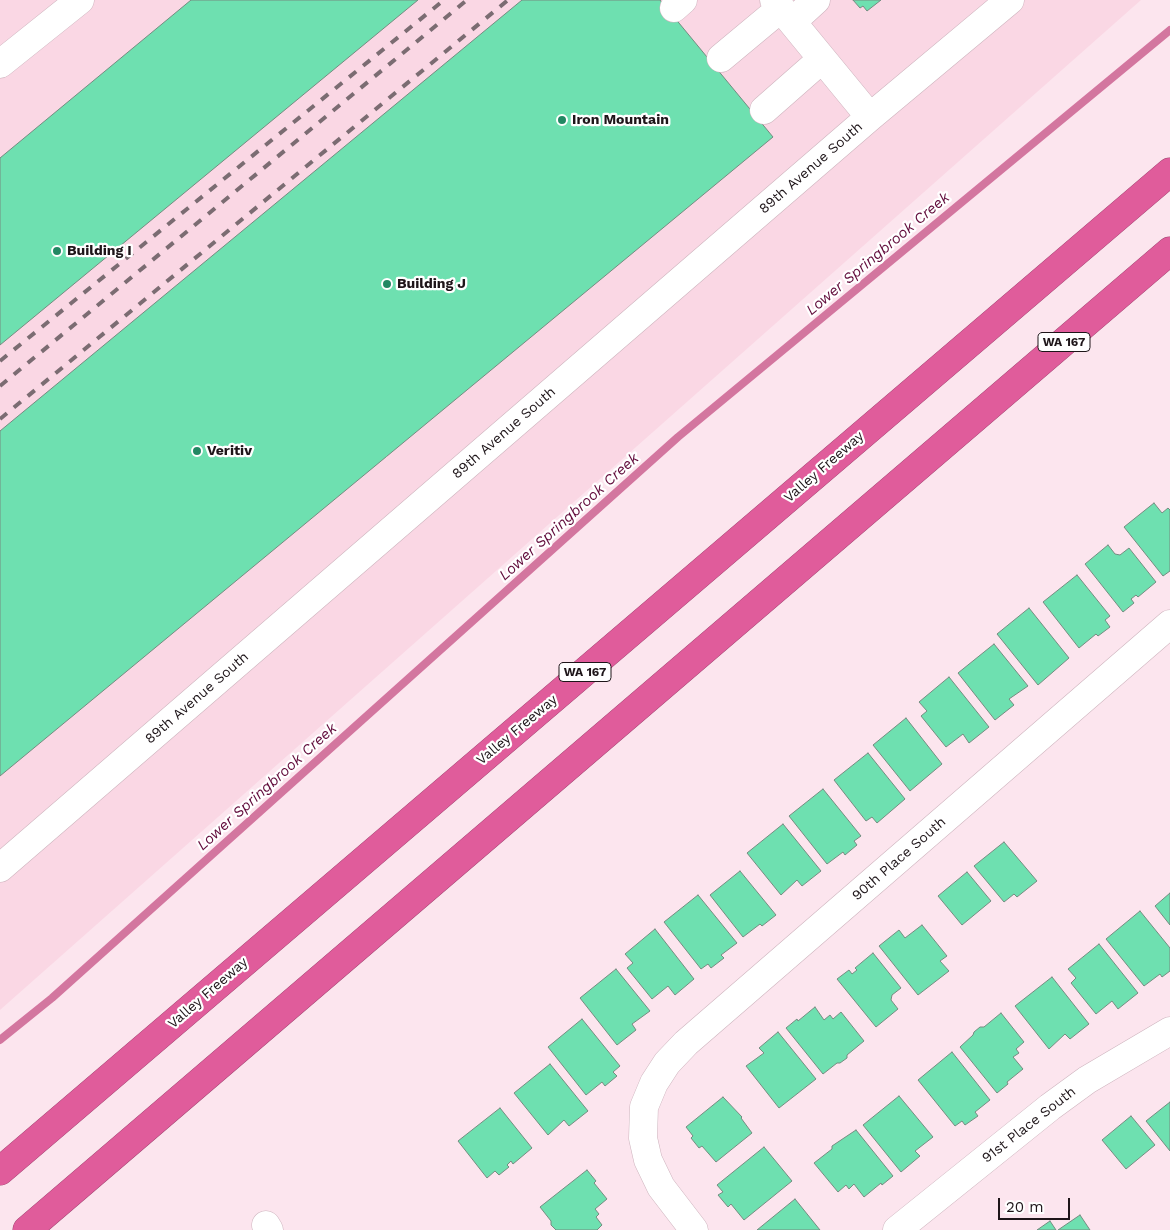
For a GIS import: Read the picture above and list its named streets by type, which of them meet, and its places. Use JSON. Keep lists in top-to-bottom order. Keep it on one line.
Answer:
{"streets":{"highway":["WA 167","Valley Freeway"],"street":["89th Avenue South","90th Place South","91st Place South"]},"water":["Lower Springbrook Creek"],"places":["Iron Mountain","Building I","Building J","Veritiv"],"scale_bar":"20 m"}
